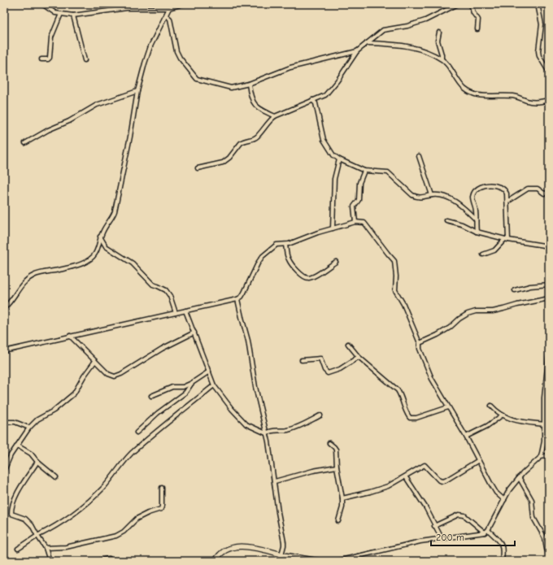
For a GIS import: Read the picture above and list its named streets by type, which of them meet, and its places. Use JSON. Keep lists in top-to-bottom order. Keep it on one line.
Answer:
{"scale_bar":"200 m"}
